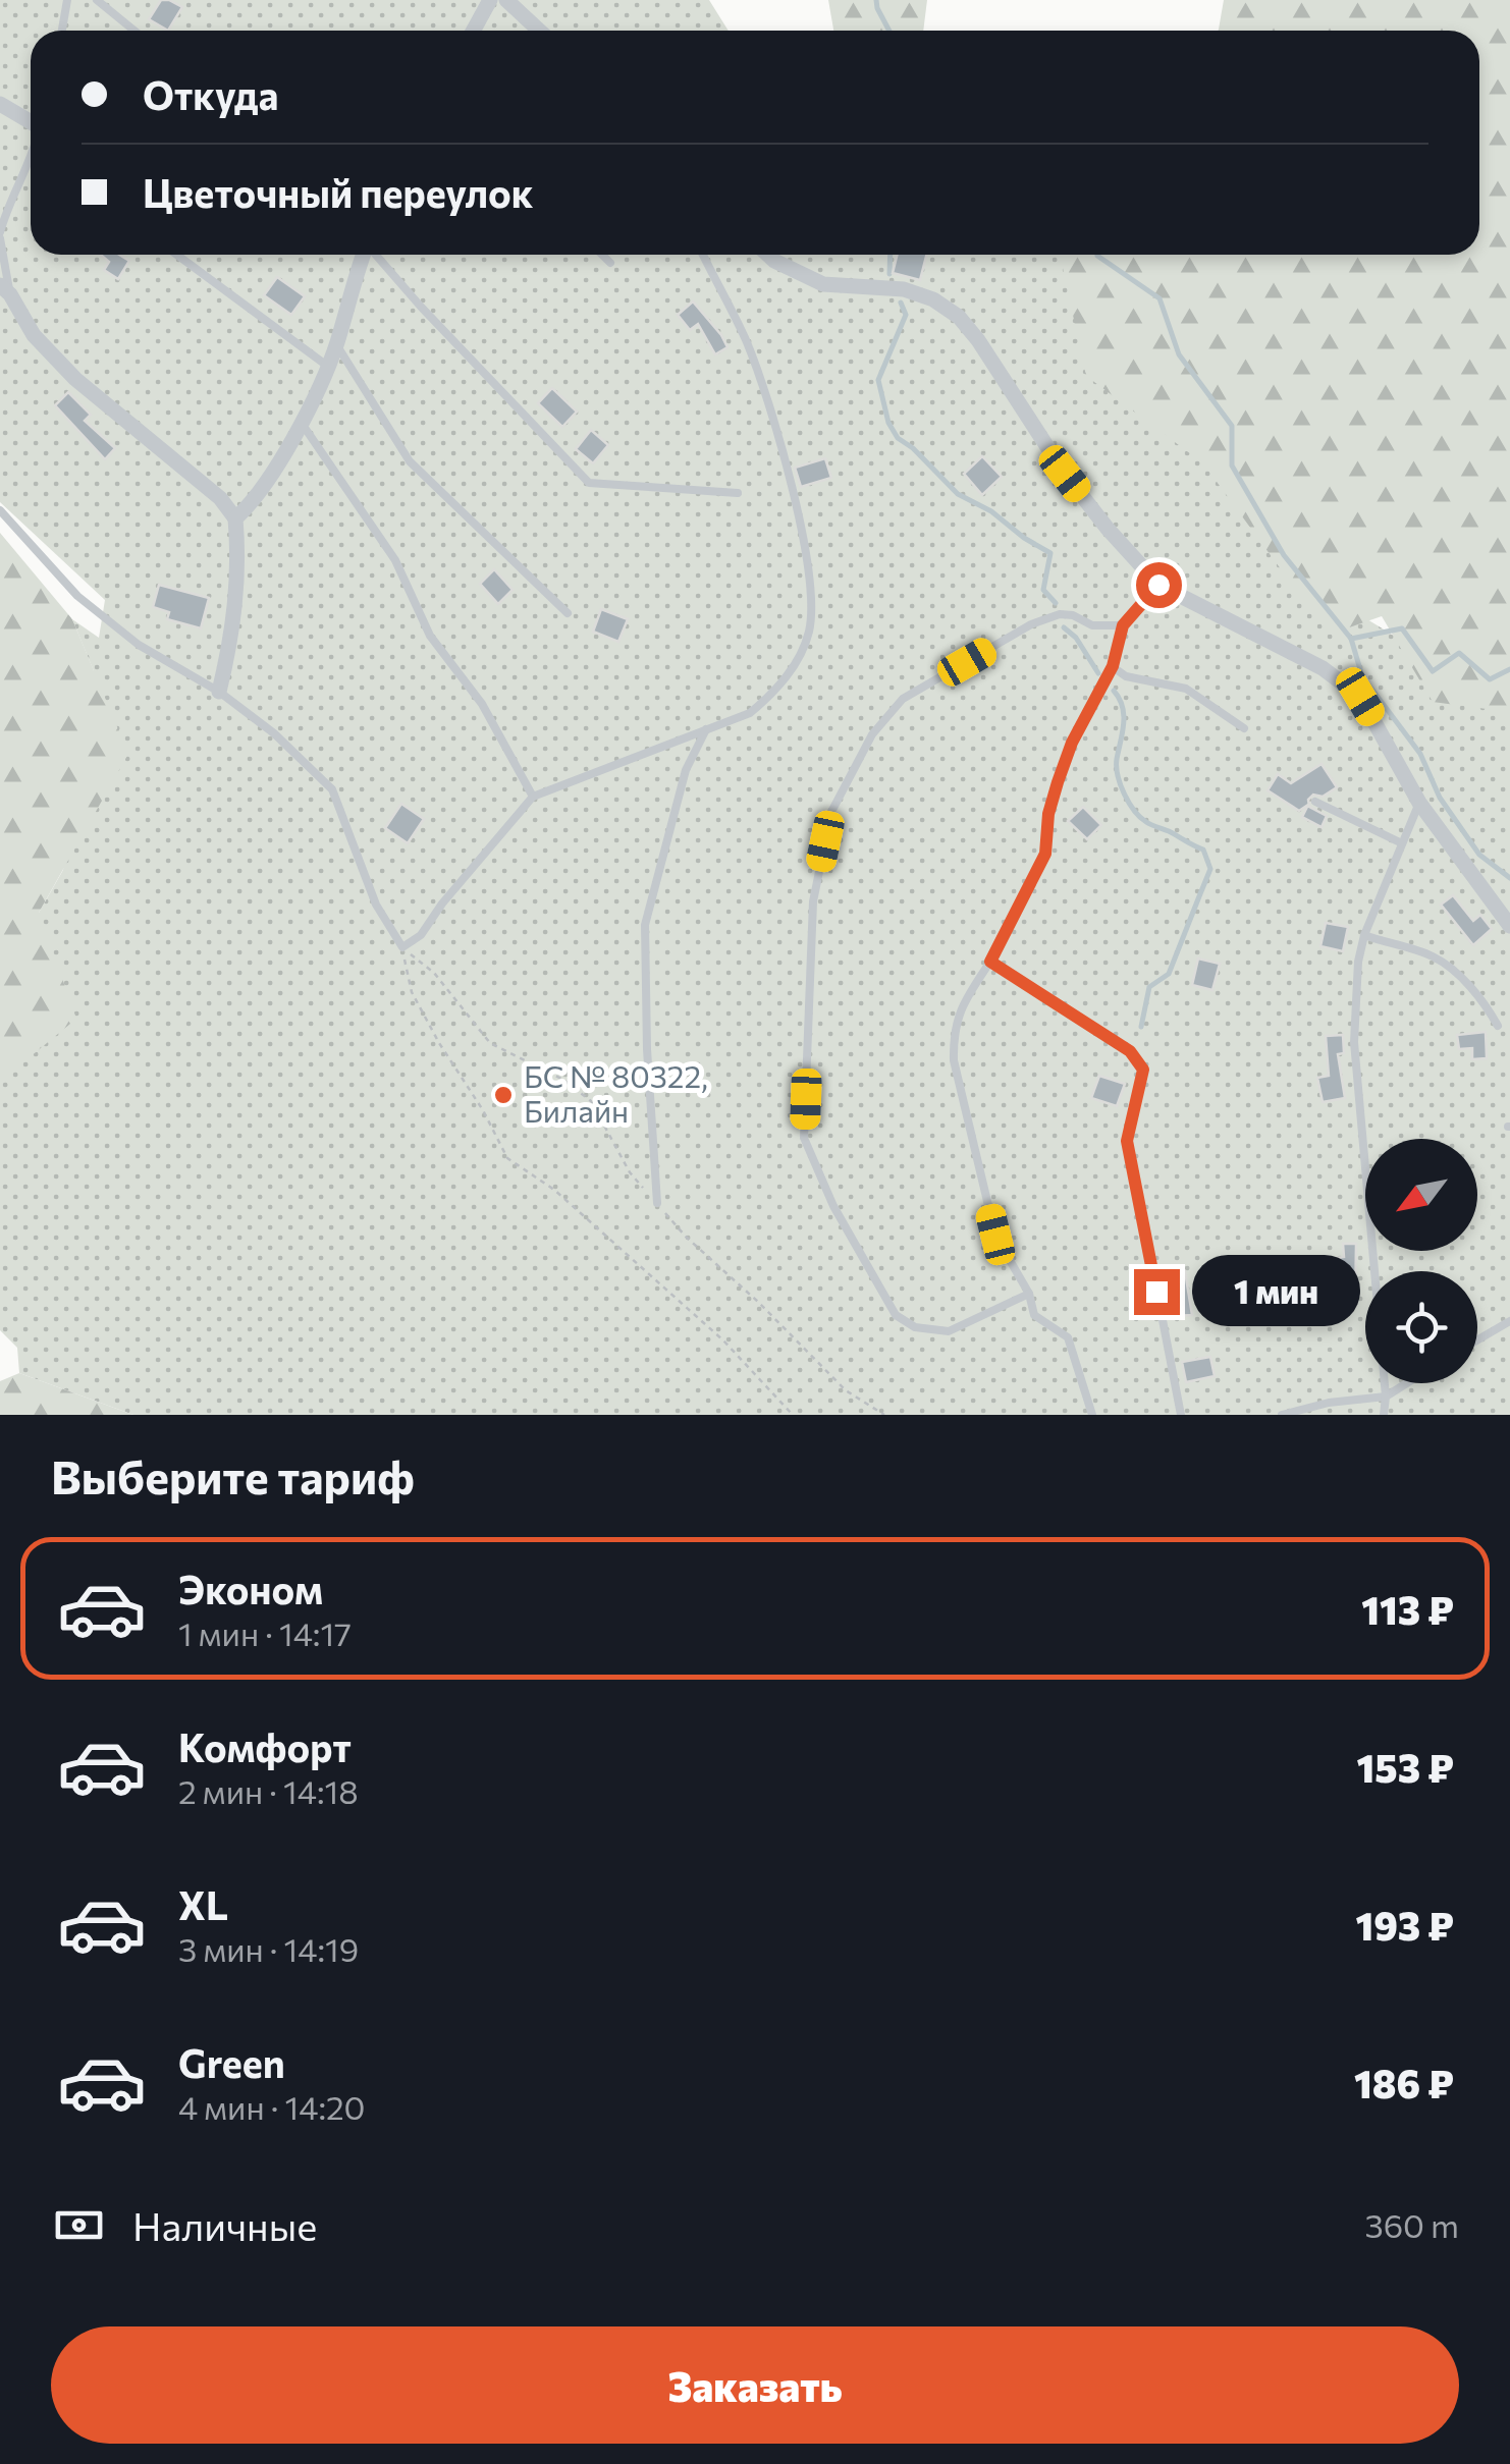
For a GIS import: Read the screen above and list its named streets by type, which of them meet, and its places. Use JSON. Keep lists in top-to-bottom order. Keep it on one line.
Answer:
{"places":["БС № 80322, Билайн"],"north":"bottom left","page":{"banner":["Откуда","Цветочный переулок"],"bubble":"1 мин","heading":"Выберите тариф","list":[{"name":"Эконом","note":"1 мин · 14:17","value":"113 ₽"},{"name":"Комфорт","note":"2 мин · 14:18","value":"153 ₽"},{"name":"XL","note":"3 мин · 14:19","value":"193 ₽"},{"name":"Green","note":"4 мин · 14:20","value":"186 ₽"}],"pay":["Наличные","360 m"],"buttons":"Заказать"}}
